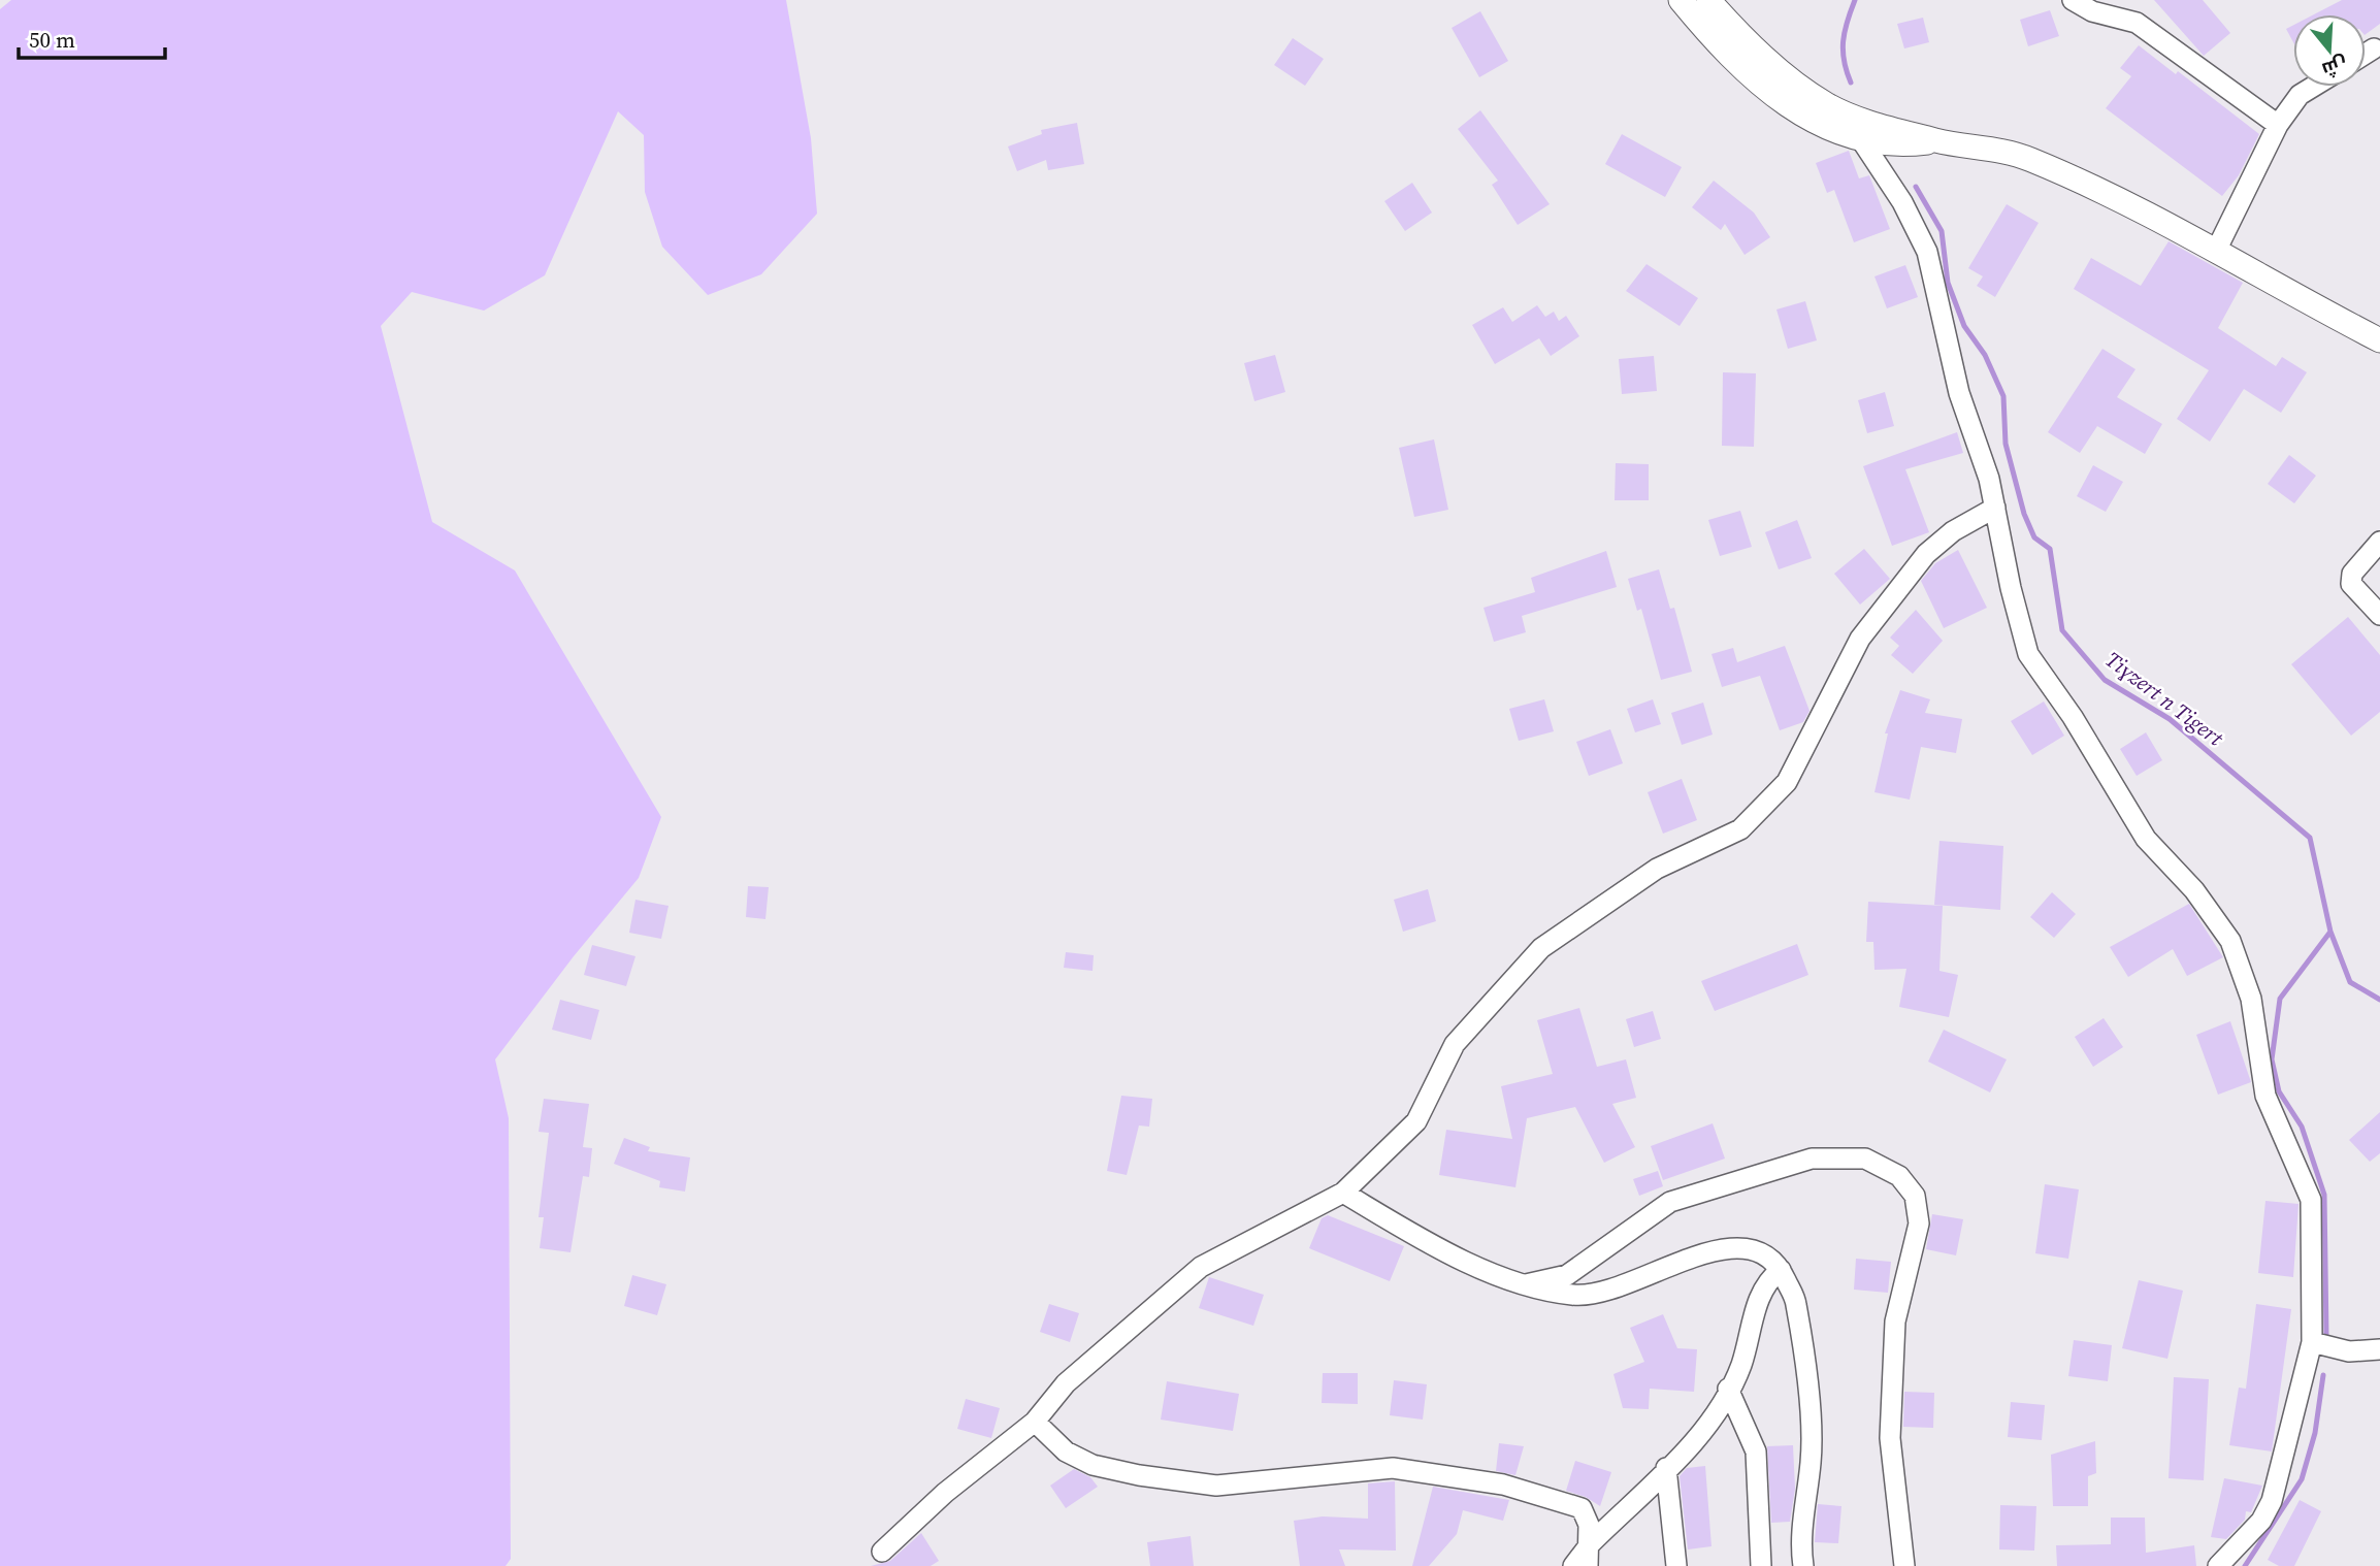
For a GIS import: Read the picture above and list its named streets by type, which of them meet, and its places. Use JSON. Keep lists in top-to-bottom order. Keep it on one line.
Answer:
{"water":["Tiɣzert n Tigert"],"scale_bar":"50 m","north":"bottom"}
